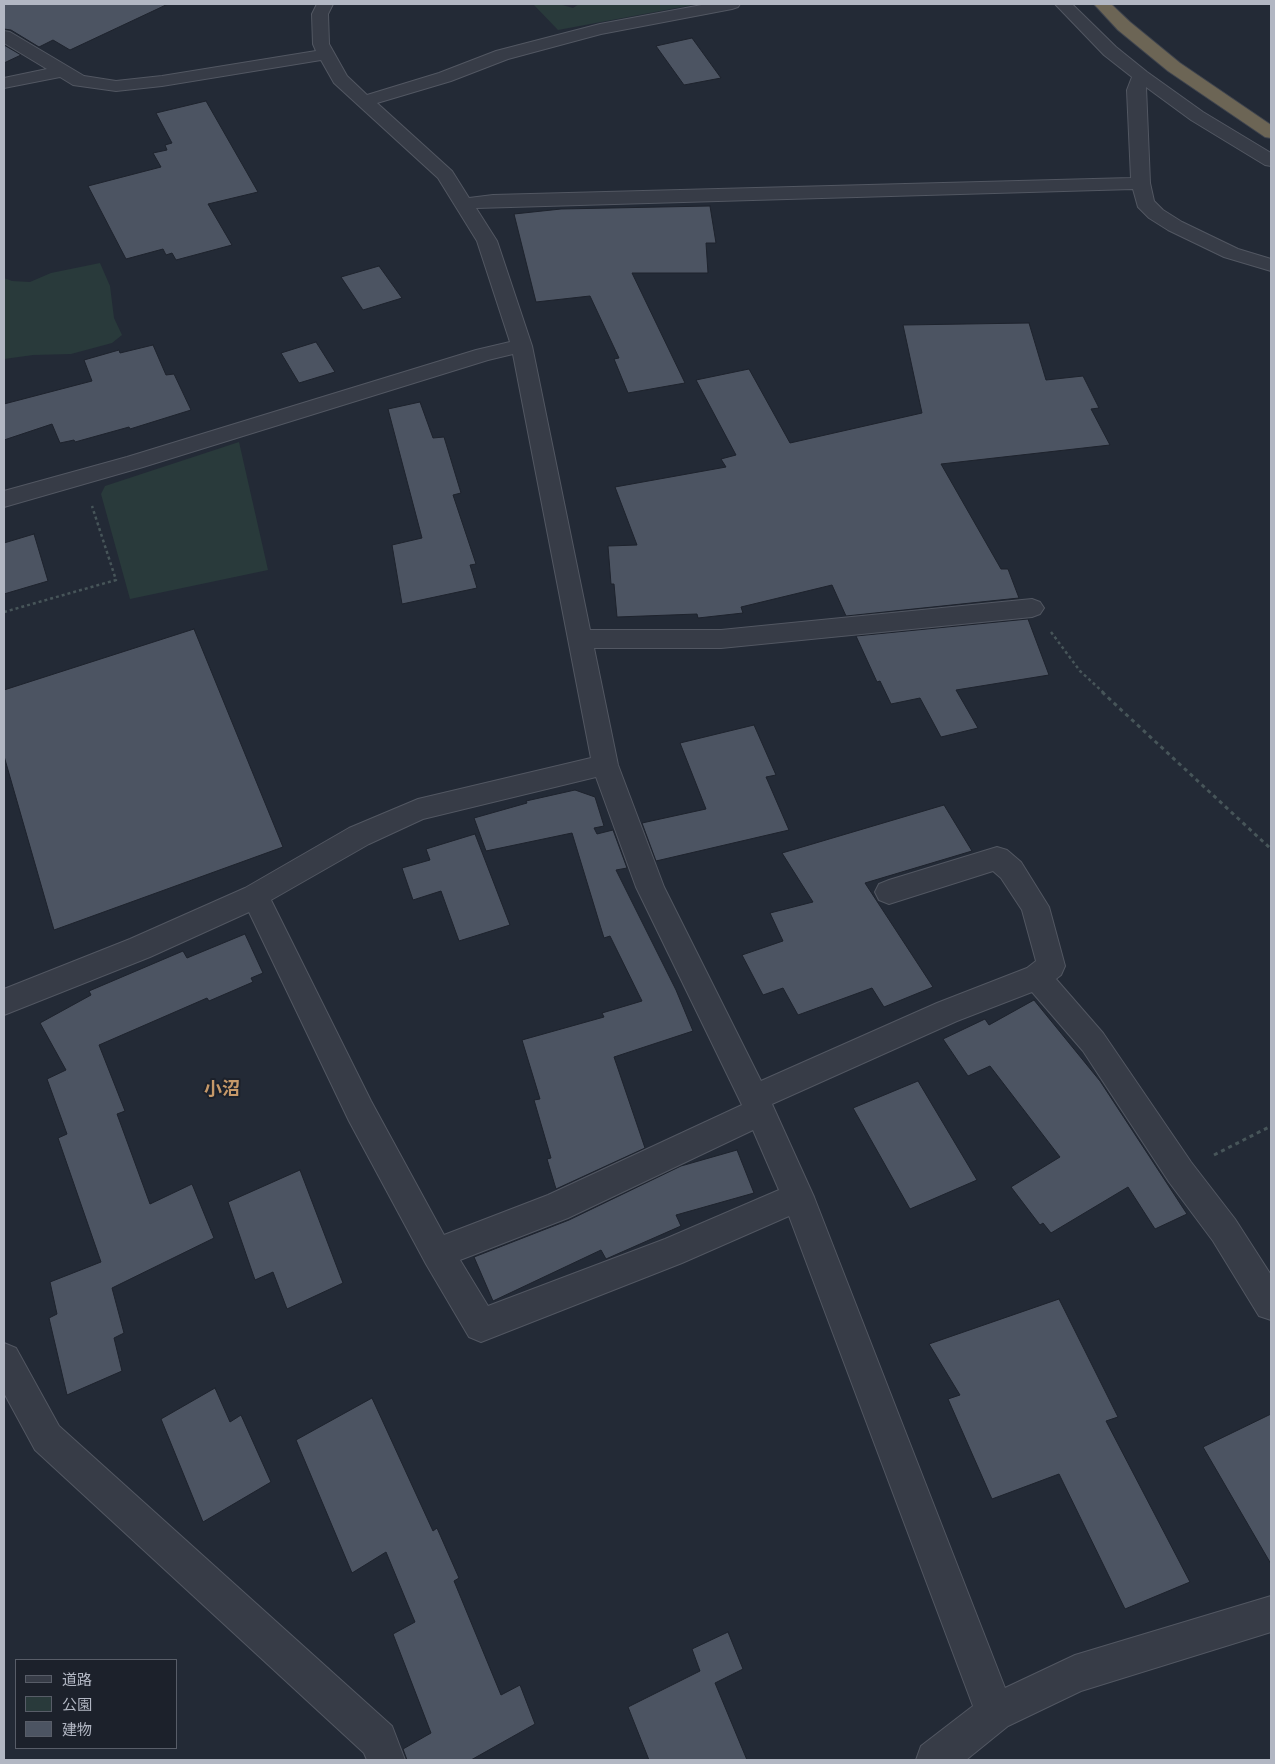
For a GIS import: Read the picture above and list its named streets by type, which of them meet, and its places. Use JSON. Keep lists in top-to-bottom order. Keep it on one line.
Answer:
{"districts":["小沼"],"legend":["道路","公園","建物"]}
